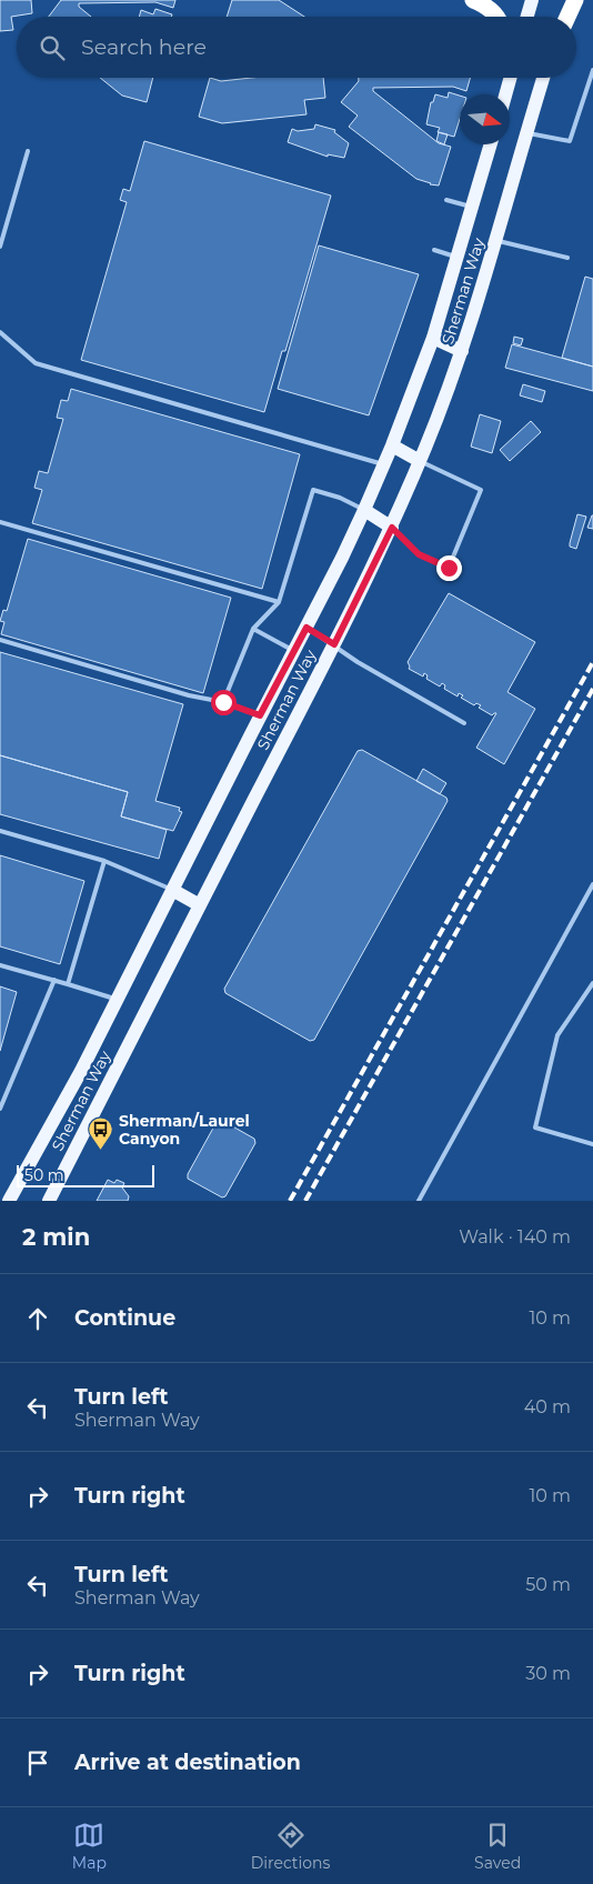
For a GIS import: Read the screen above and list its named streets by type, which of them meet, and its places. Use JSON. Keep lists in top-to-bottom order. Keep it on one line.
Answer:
{"streets":{"main road":["Sherman Way"]},"places":{"bus stop":["Sherman/Laurel Canyon"]},"scale_bar":"50 m","north":"right","page":{"search":"Search here","scale":"50 m","heading":["2 min","Walk · 140 m"],"list":[["Continue","10 m"],["Turn left","Sherman Way","40 m"],["Turn right","10 m"],["Turn left","Sherman Way","50 m"],["Turn right","30 m"],"Arrive at destination"],"nav":["Map","Directions","Saved"]}}
